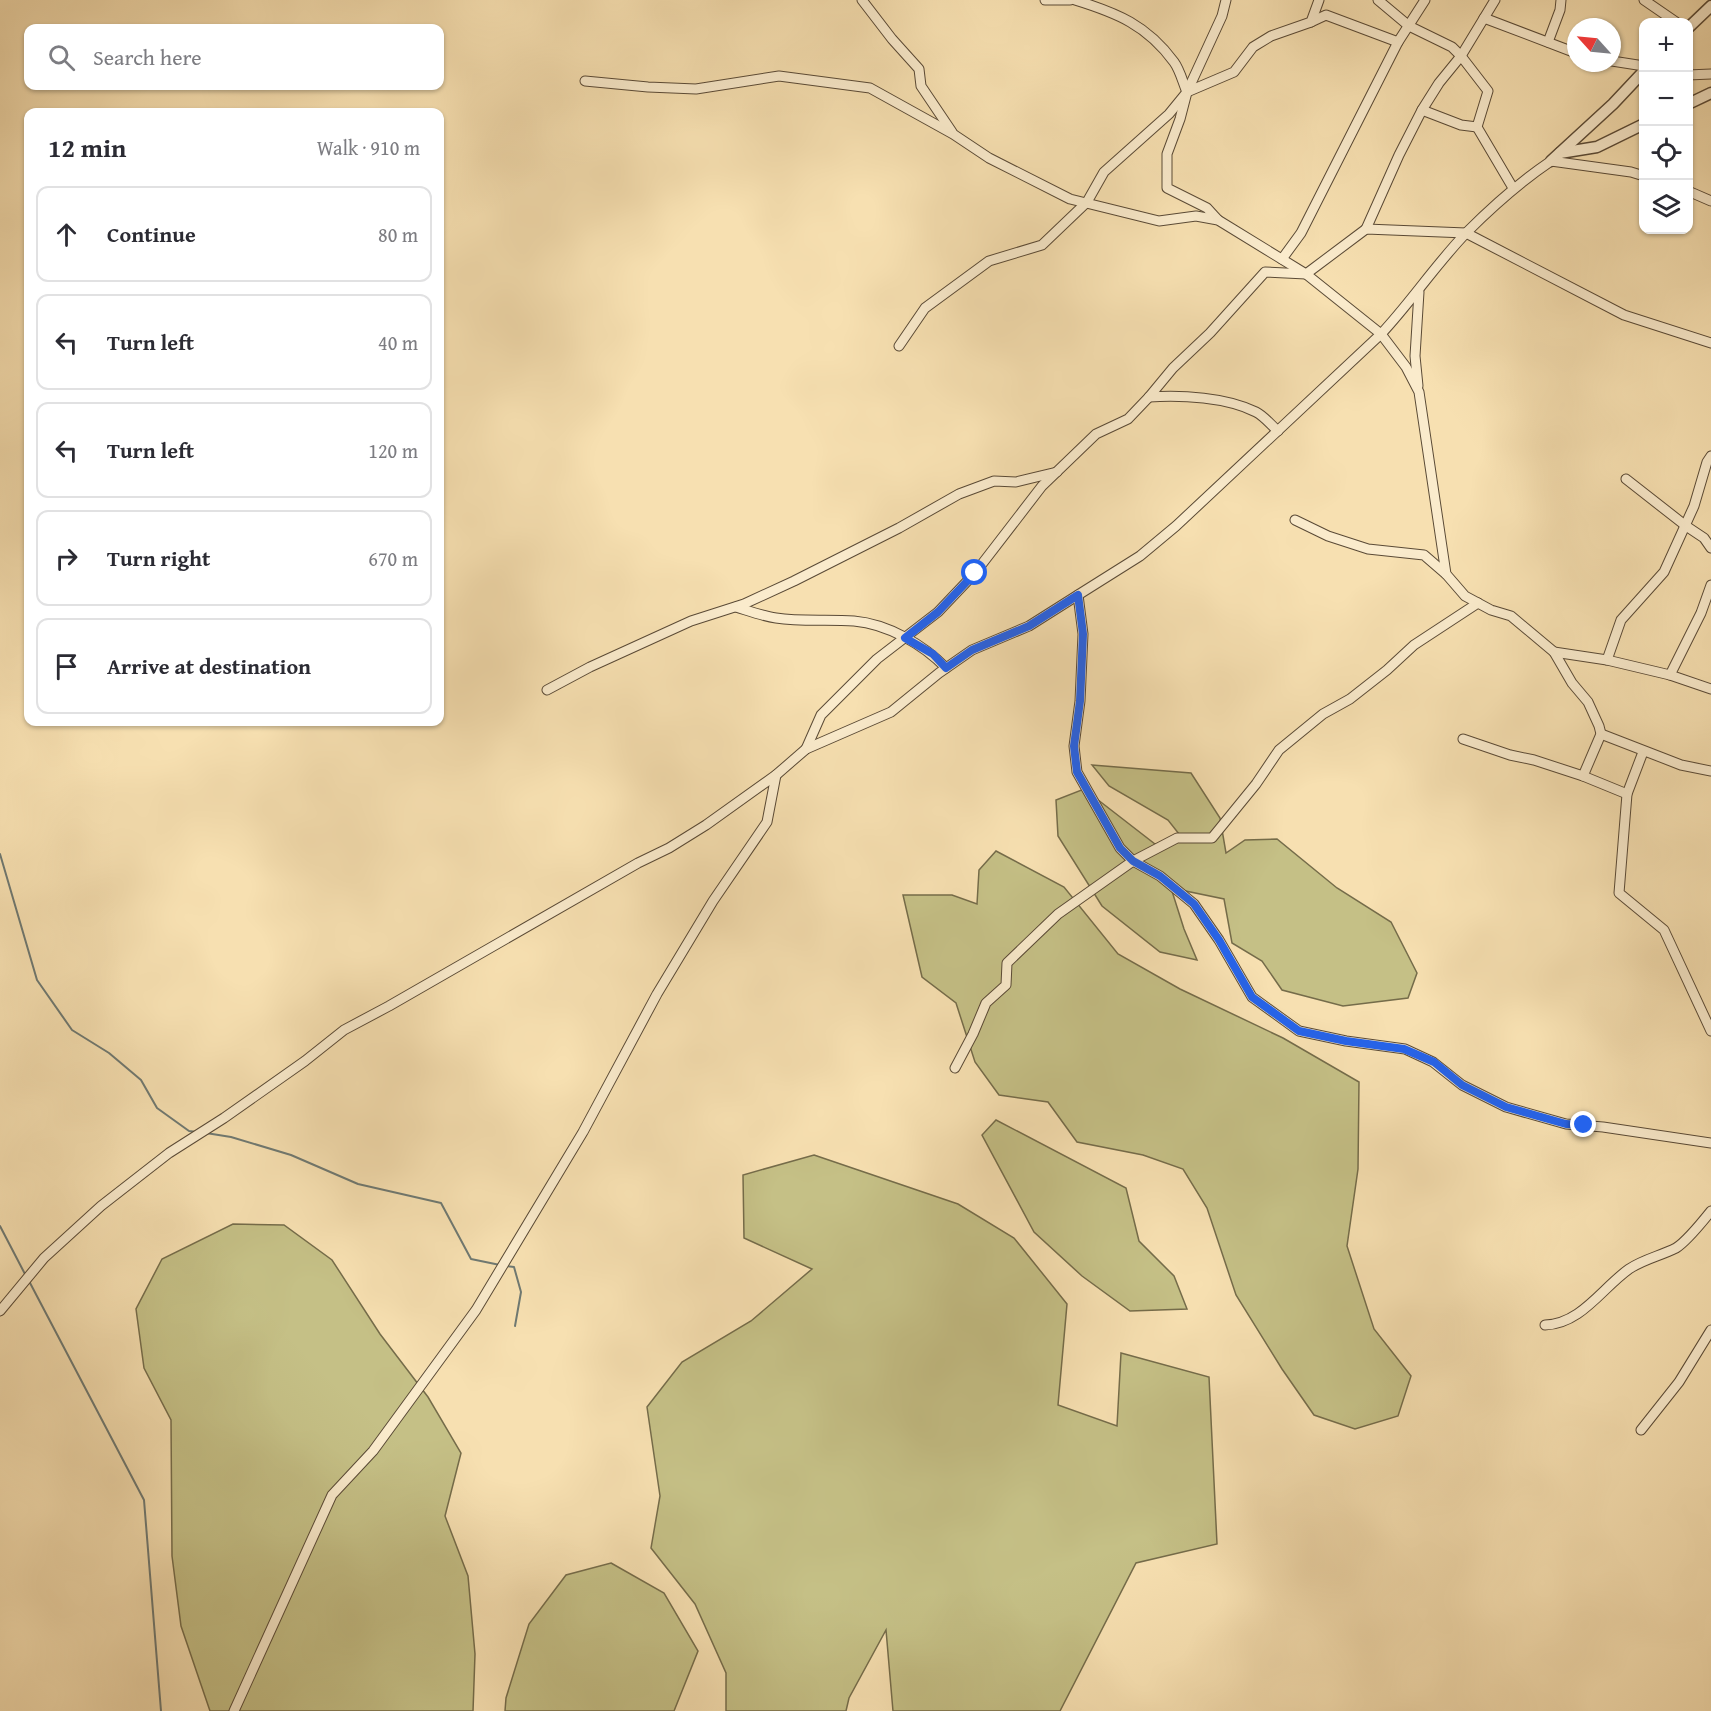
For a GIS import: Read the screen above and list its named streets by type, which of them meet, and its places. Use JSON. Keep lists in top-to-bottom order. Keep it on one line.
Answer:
{"north":"top left","page":{"map_buttons":["+","−"],"search":"Search here","heading":["12 min","Walk · 910 m"],"list":[["Continue","80 m"],["Turn left","40 m"],["Turn left","120 m"],["Turn right","670 m"],"Arrive at destination"]}}
